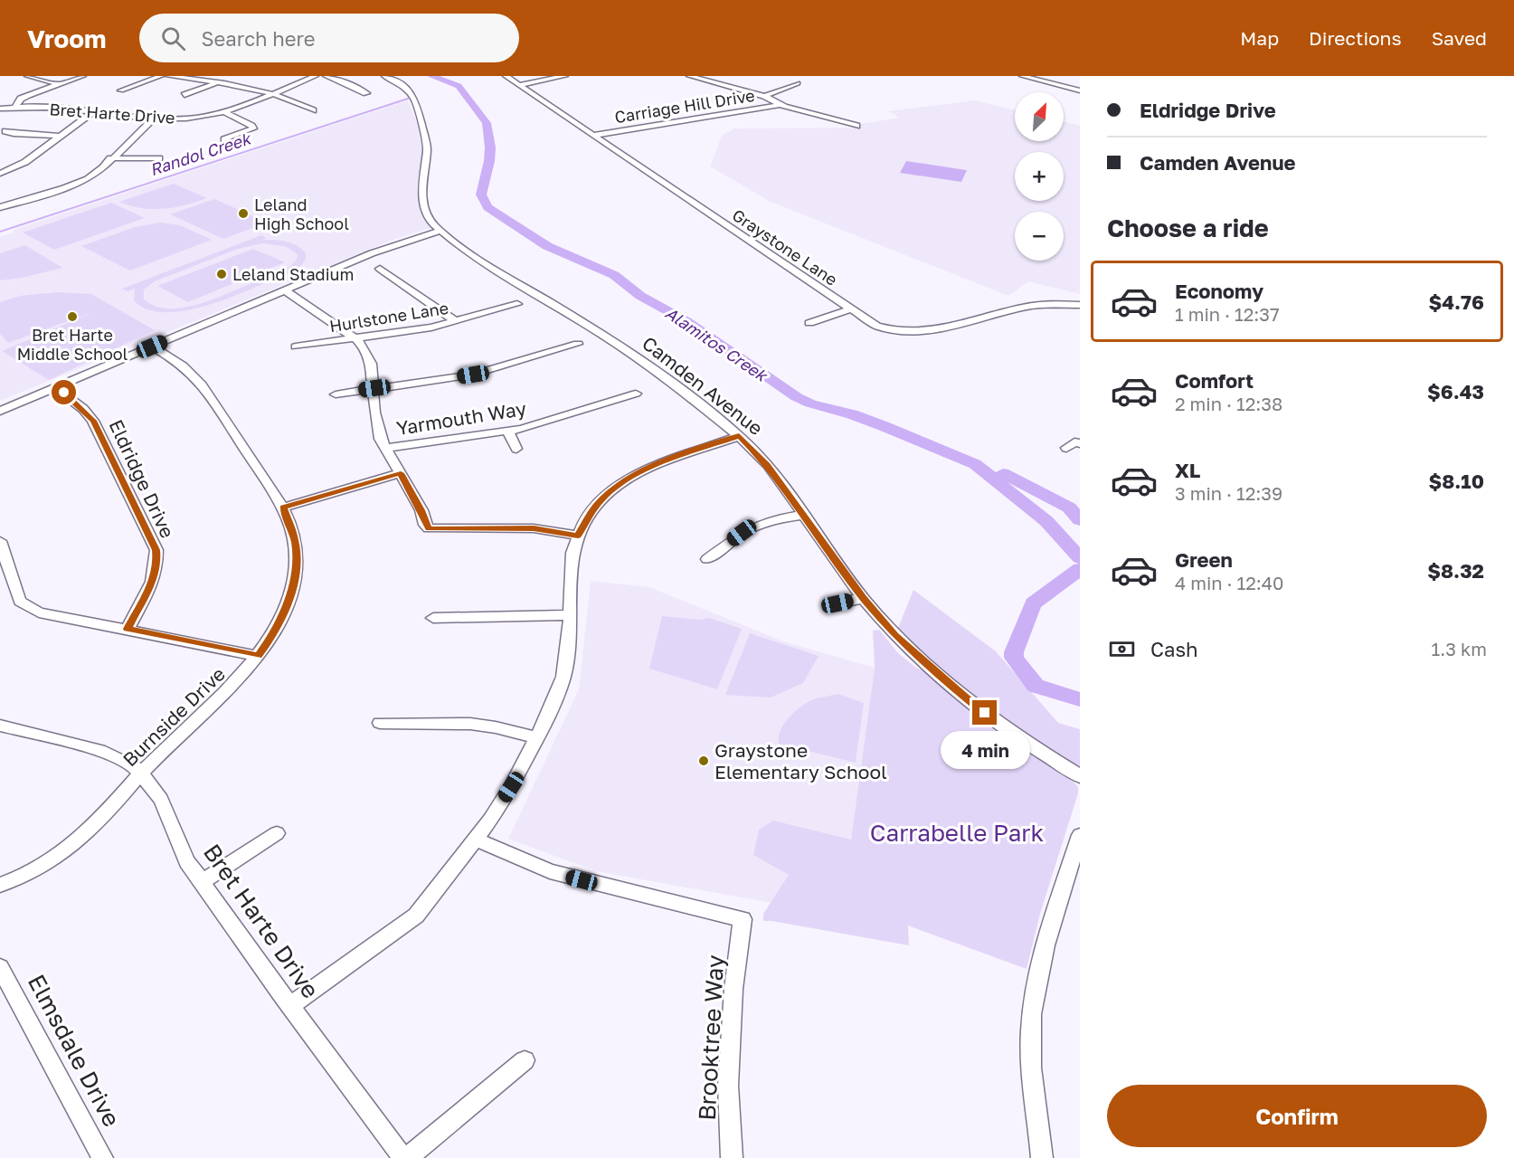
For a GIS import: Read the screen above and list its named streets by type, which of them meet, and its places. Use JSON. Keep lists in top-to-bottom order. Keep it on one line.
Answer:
{"streets":{"street":["Carriage Hill Drive","Bret Harte Drive","Graystone Lane","Hurlstone Lane","Camden Avenue","Yarmouth Way","Eldridge Drive","Burnside Drive","Brooktree Way","Elmsdale Drive"]},"crossings":[["Carriage Hill Drive","Graystone Lane"],["Bret Harte Drive","Burnside Drive"]],"water":["Randol Creek","Alamitos Creek"],"parks":["Carrabelle Park"],"places":["Leland High School","Leland Stadium","Bret Harte Middle School","Graystone Elementary School"],"north":"top right","page":{"header":"Vroom","search":"Search here","nav":["Map","Directions","Saved"],"banner":["Eldridge Drive","Camden Avenue"],"map_buttons":["+","−"],"heading":"Choose a ride","list":[{"name":"Economy","note":"1 min · 12:37","value":"$4.76"},{"name":"Comfort","note":"2 min · 12:38","value":"$6.43"},{"name":"XL","note":"3 min · 12:39","value":"$8.10"},{"name":"Green","note":"4 min · 12:40","value":"$8.32"}],"pay":["Cash","1.3 km"],"bubble":"4 min","buttons":"Confirm"}}
